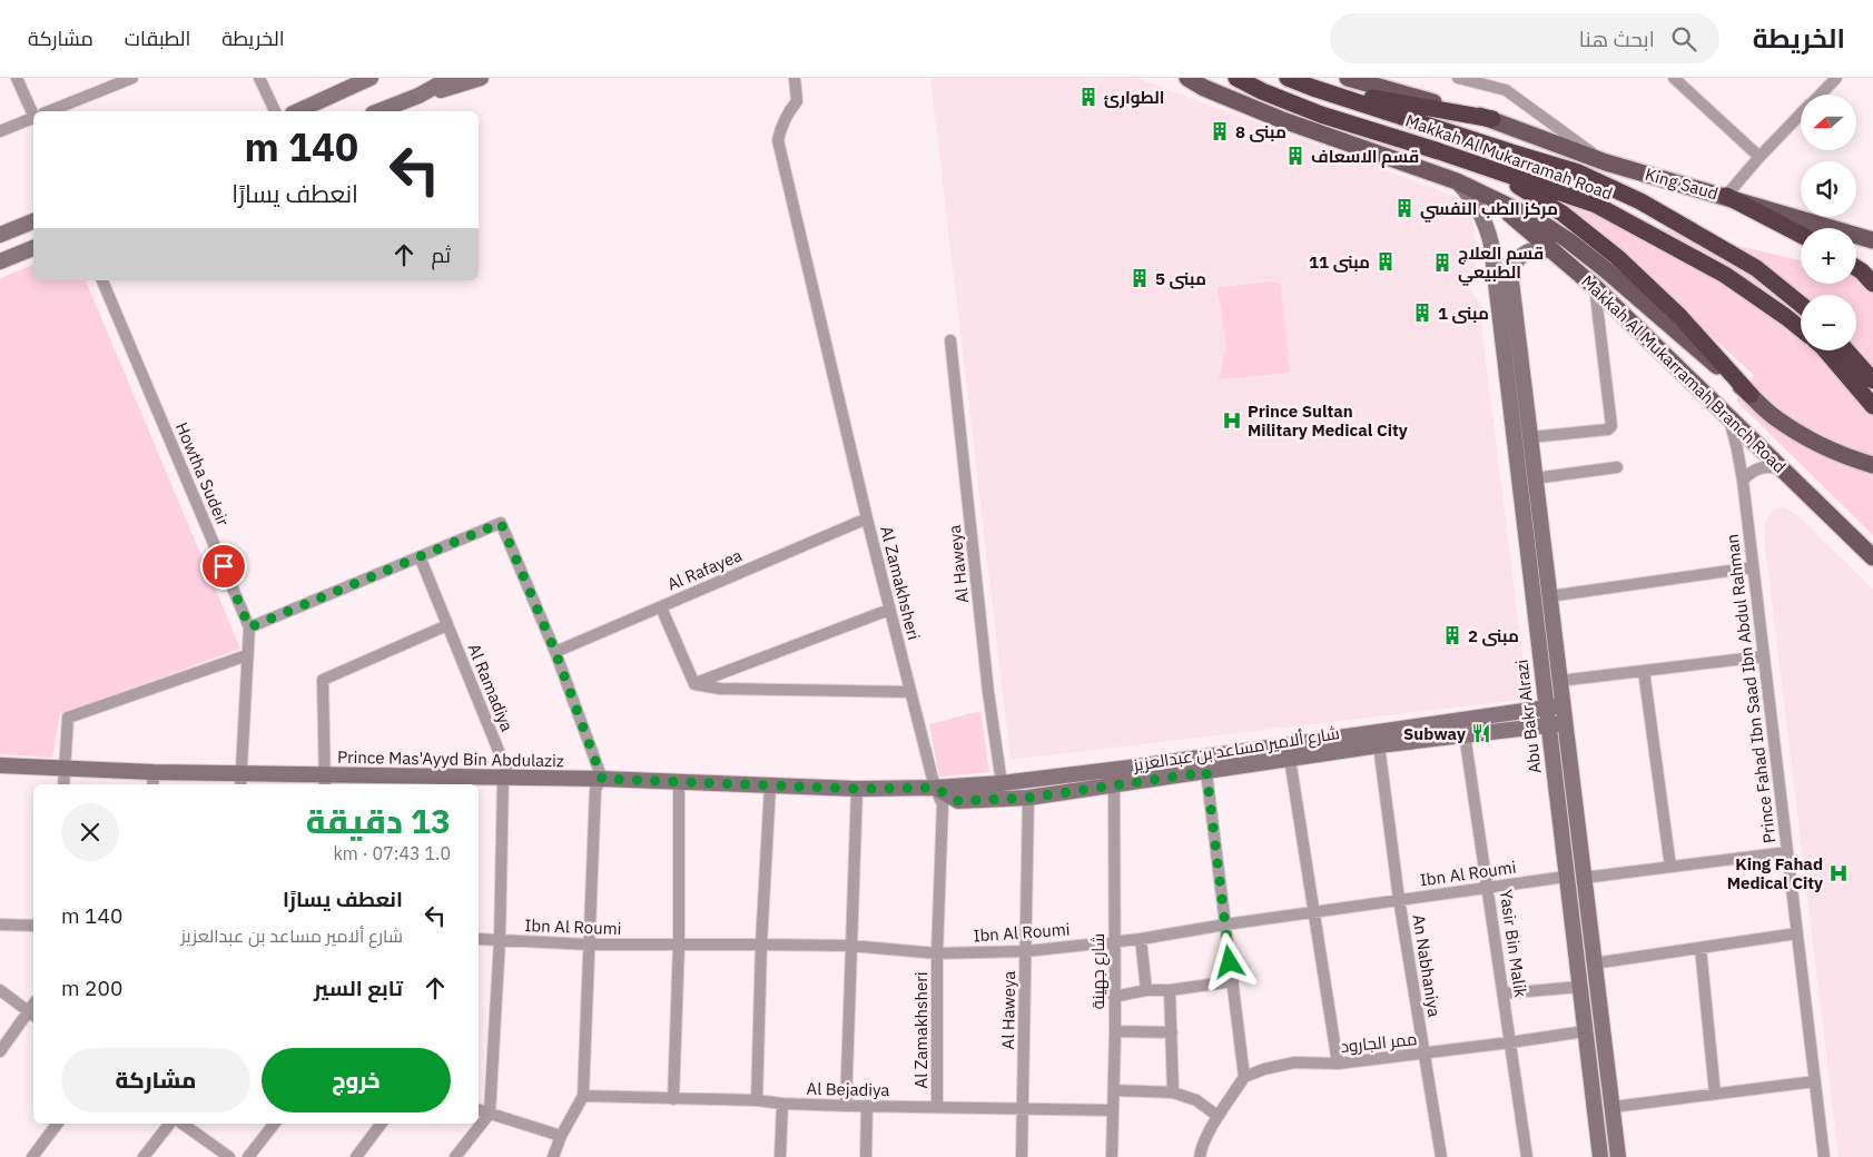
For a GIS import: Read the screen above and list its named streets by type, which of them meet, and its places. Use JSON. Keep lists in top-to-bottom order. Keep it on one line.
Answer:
{"streets":{"highway":["Makkah Al Mukarramah Road"],"main road":["King Saud","Makkah Al Mukarramah Branch Road"],"street":["Howtha Sudeir","Al Haweya","Al Rafayea","Al Zamakhsheri","Al Ramadiya","Prince Fahad Ibn Saad Ibn Abdul Rahman","Abu Bakr Alrazi","شارع ألامير مساعد بن عبدالعزيز","Prince Mas'Ayyd Bin Abdulaziz","Ibn Al Roumi","Yasir Bin Malik","An Nabhaniya","شارع جهينة","ممر الجارود","Al Bejadiya"]},"crossings":[["Makkah Al Mukarramah Branch Road","Prince Fahad Ibn Saad Ibn Abdul Rahman"],["Howtha Sudeir","Prince Mas'Ayyd Bin Abdulaziz"],["Al Haweya","شارع ألامير مساعد بن عبدالعزيز"],["Al Haweya","Prince Mas'Ayyd Bin Abdulaziz"],["Al Haweya","Ibn Al Roumi"],["Al Haweya","Al Bejadiya"],["Al Rafayea","Al Zamakhsheri"],["Al Zamakhsheri","شارع ألامير مساعد بن عبدالعزيز"],["Al Zamakhsheri","Prince Mas'Ayyd Bin Abdulaziz"],["Al Zamakhsheri","Ibn Al Roumi"],["Al Zamakhsheri","Al Bejadiya"],["Al Ramadiya","Prince Mas'Ayyd Bin Abdulaziz"],["Al Ramadiya","Ibn Al Roumi"],["Abu Bakr Alrazi","شارع ألامير مساعد بن عبدالعزيز"],["Abu Bakr Alrazi","Ibn Al Roumi"],["Abu Bakr Alrazi","ممر الجارود"],["شارع ألامير مساعد بن عبدالعزيز","Prince Mas'Ayyd Bin Abdulaziz"],["شارع ألامير مساعد بن عبدالعزيز","Yasir Bin Malik"],["شارع ألامير مساعد بن عبدالعزيز","An Nabhaniya"],["شارع ألامير مساعد بن عبدالعزيز","شارع جهينة"],["Ibn Al Roumi","Yasir Bin Malik"],["Ibn Al Roumi","An Nabhaniya"],["Ibn Al Roumi","شارع جهينة"],["Yasir Bin Malik","ممر الجارود"],["An Nabhaniya","ممر الجارود"],["شارع جهينة","Al Bejadiya"]],"places":{"building":["الطوارئ","مبنى 8","قسم الاسعاف","مركز الطب النفسي","مبنى 11","قسم العلاج الطبيعي","مبنى 5","مبنى 1","مبنى 2"],"hospital":["Prince Sultan Military Medical City","King Fahad Medical City"],"restaurant":["Subway"]},"north":"left","page":{"header":"الخريطة","search":"ابحث هنا","nav":["الخريطة","الطبقات","مشاركة"],"map_buttons":["+","−"],"turn":["140 m","انعطف يسارًا"],"then":"ثم","heading":["13 دقيقة","1.0 km · 07:43"],"list":[{"name":"انعطف يسارًا","note":"شارع ألامير مساعد بن عبدالعزيز","value":"140 m"},{"name":"تابع السير","value":"200 m"}],"buttons":["خروج","مشاركة"]}}
